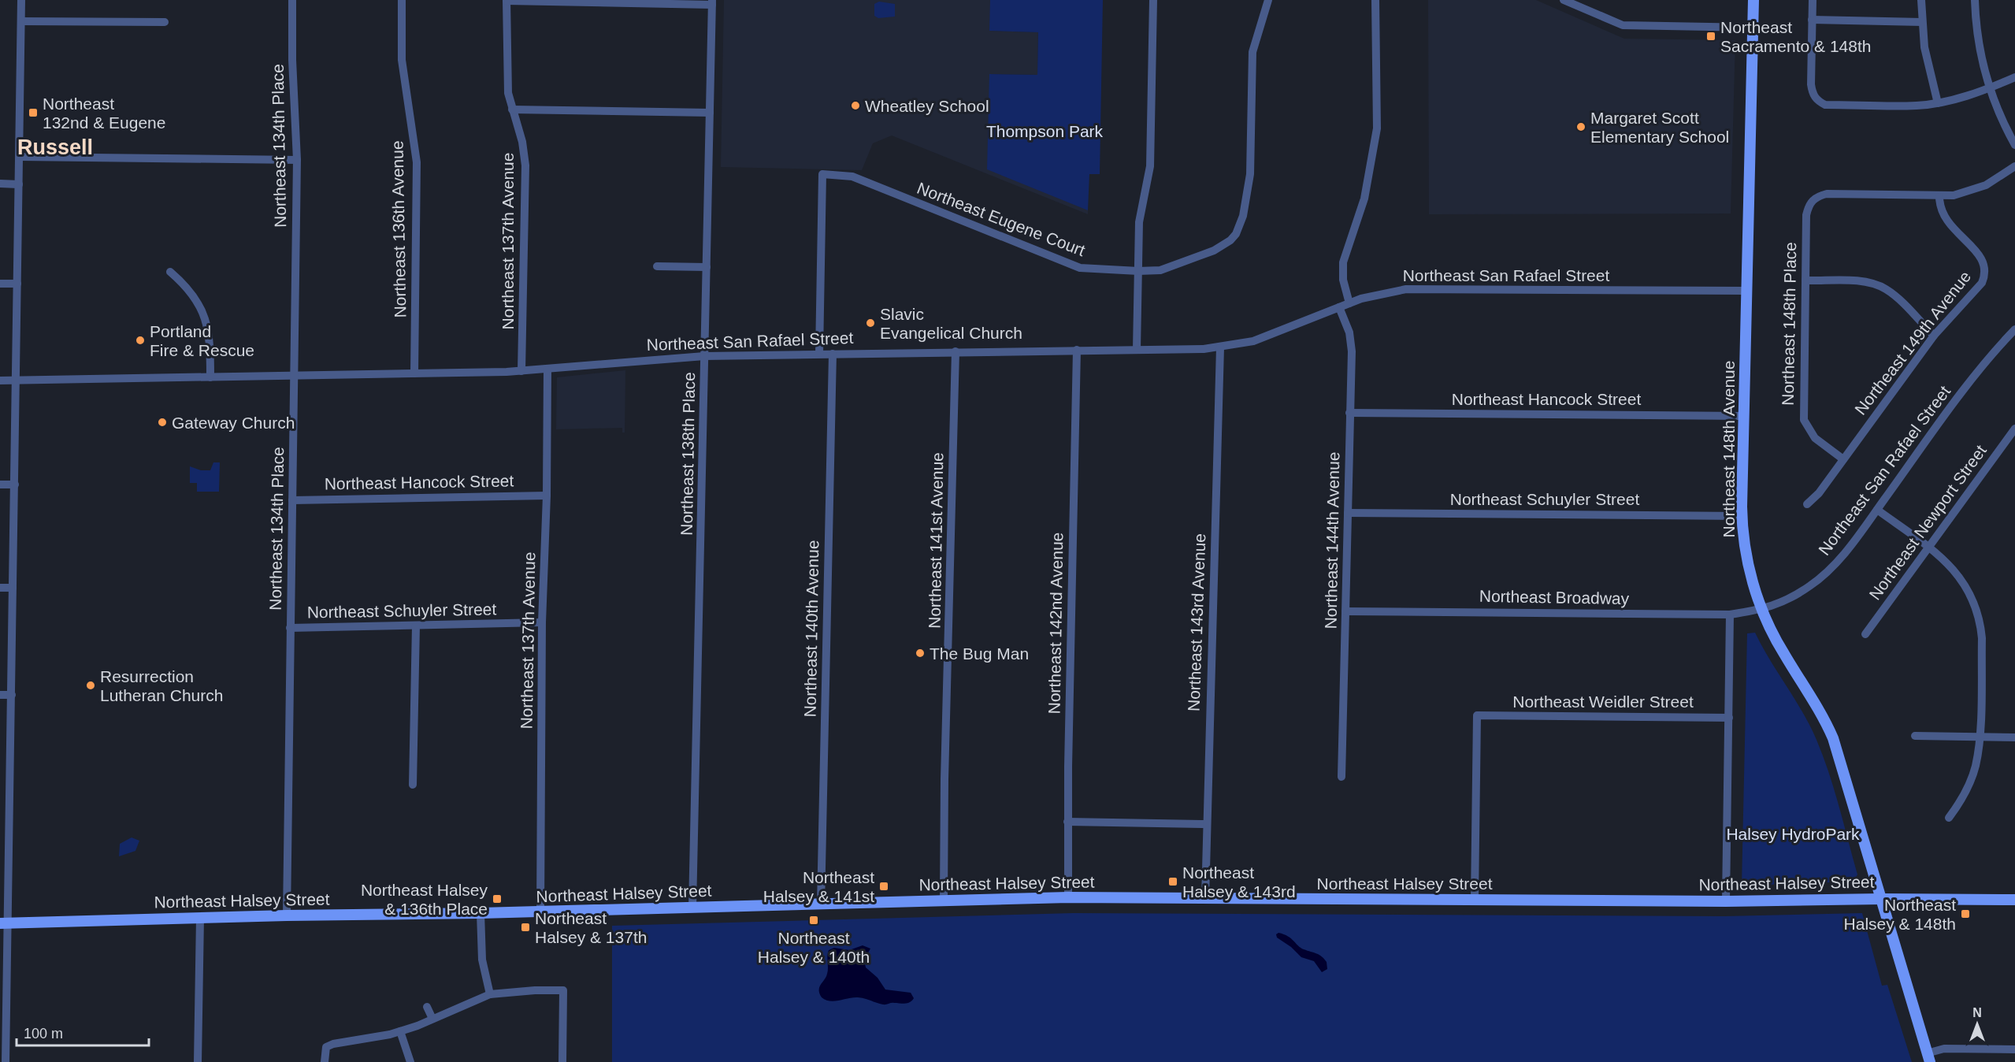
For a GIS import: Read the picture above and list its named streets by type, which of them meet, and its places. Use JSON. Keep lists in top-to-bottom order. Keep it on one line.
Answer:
{"streets":{"main road":["Northeast 148th Avenue","Northeast Halsey Street"],"street":["Northeast 134th Place","Northeast Eugene Court","Northeast 136th Avenue","Northeast 137th Avenue","Northeast San Rafael Street","Northeast 148th Place","Northeast 149th Avenue","Northeast Hancock Street","Northeast 138th Place","Northeast Schuyler Street","Northeast Newport Street","Northeast 141st Avenue","Northeast 144th Avenue","Northeast Broadway","Northeast 143rd Avenue","Northeast 142nd Avenue","Northeast 140th Avenue","Northeast Weidler Street"]},"crossings":[["Northeast 134th Place","Northeast San Rafael Street"],["Northeast 134th Place","Northeast Hancock Street"],["Northeast 134th Place","Northeast Schuyler Street"],["Northeast 134th Place","Northeast Halsey Street"],["Northeast Eugene Court","Northeast San Rafael Street"],["Northeast 136th Avenue","Northeast San Rafael Street"],["Northeast 137th Avenue","Northeast San Rafael Street"],["Northeast 137th Avenue","Northeast Hancock Street"],["Northeast 137th Avenue","Northeast Schuyler Street"],["Northeast 137th Avenue","Northeast Halsey Street"],["Northeast San Rafael Street","Northeast 148th Avenue"],["Northeast San Rafael Street","Northeast 138th Place"],["Northeast San Rafael Street","Northeast 141st Avenue"],["Northeast San Rafael Street","Northeast 144th Avenue"],["Northeast San Rafael Street","Northeast Broadway"],["Northeast San Rafael Street","Northeast 143rd Avenue"],["Northeast San Rafael Street","Northeast 142nd Avenue"],["Northeast San Rafael Street","Northeast 140th Avenue"],["Northeast 148th Place","Northeast 149th Avenue"],["Northeast Hancock Street","Northeast 148th Avenue"],["Northeast Hancock Street","Northeast 144th Avenue"],["Northeast 148th Avenue","Northeast Schuyler Street"],["Northeast 148th Avenue","Northeast Broadway"],["Northeast 148th Avenue","Northeast Halsey Street"],["Northeast 138th Place","Northeast Halsey Street"],["Northeast Schuyler Street","Northeast 144th Avenue"],["Northeast 141st Avenue","Northeast Halsey Street"],["Northeast 144th Avenue","Northeast Broadway"],["Northeast 143rd Avenue","Northeast Halsey Street"],["Northeast 142nd Avenue","Northeast Halsey Street"],["Northeast 140th Avenue","Northeast Halsey Street"],["Northeast Weidler Street","Northeast Halsey Street"]],"districts":["Russell"],"parks":["Thompson Park","Halsey HydroPark"],"places":{"transit":["Northeast Sacramento & 148th","Northeast 132nd & Eugene","Northeast Halsey & 143rd","Northeast Halsey & 141st","Northeast Halsey & 136th Place","Northeast Halsey & 148th","Northeast Halsey & 140th","Northeast Halsey & 137th"],"other":["Wheatley School","Margaret Scott Elementary School","Slavic Evangelical Church","Portland Fire & Rescue","Gateway Church","The Bug Man","Resurrection Lutheran Church"]},"scale_bar":"100 m","north":"top"}
